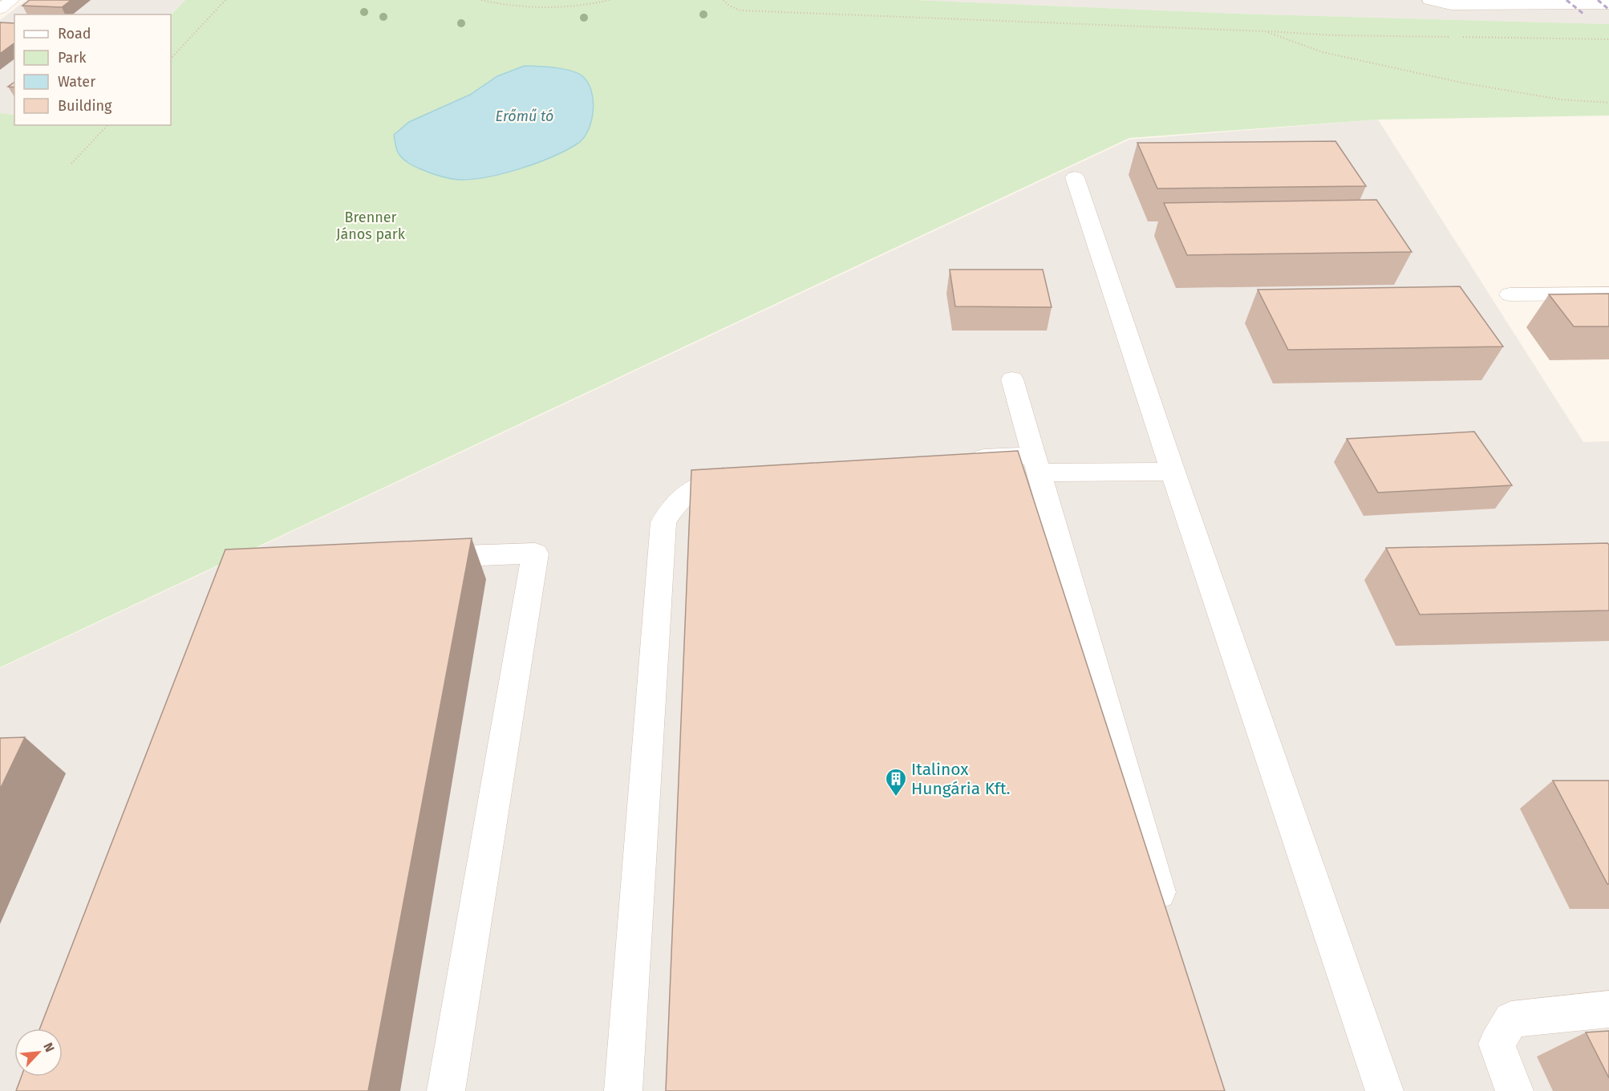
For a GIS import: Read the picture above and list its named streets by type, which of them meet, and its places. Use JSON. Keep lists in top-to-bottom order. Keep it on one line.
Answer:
{"water":["Erőmű tó"],"parks":["Brenner János park"],"places":{"building":["Italinox Hungária Kft."]},"legend":["Road","Park","Water","Building"],"north":"top right"}
